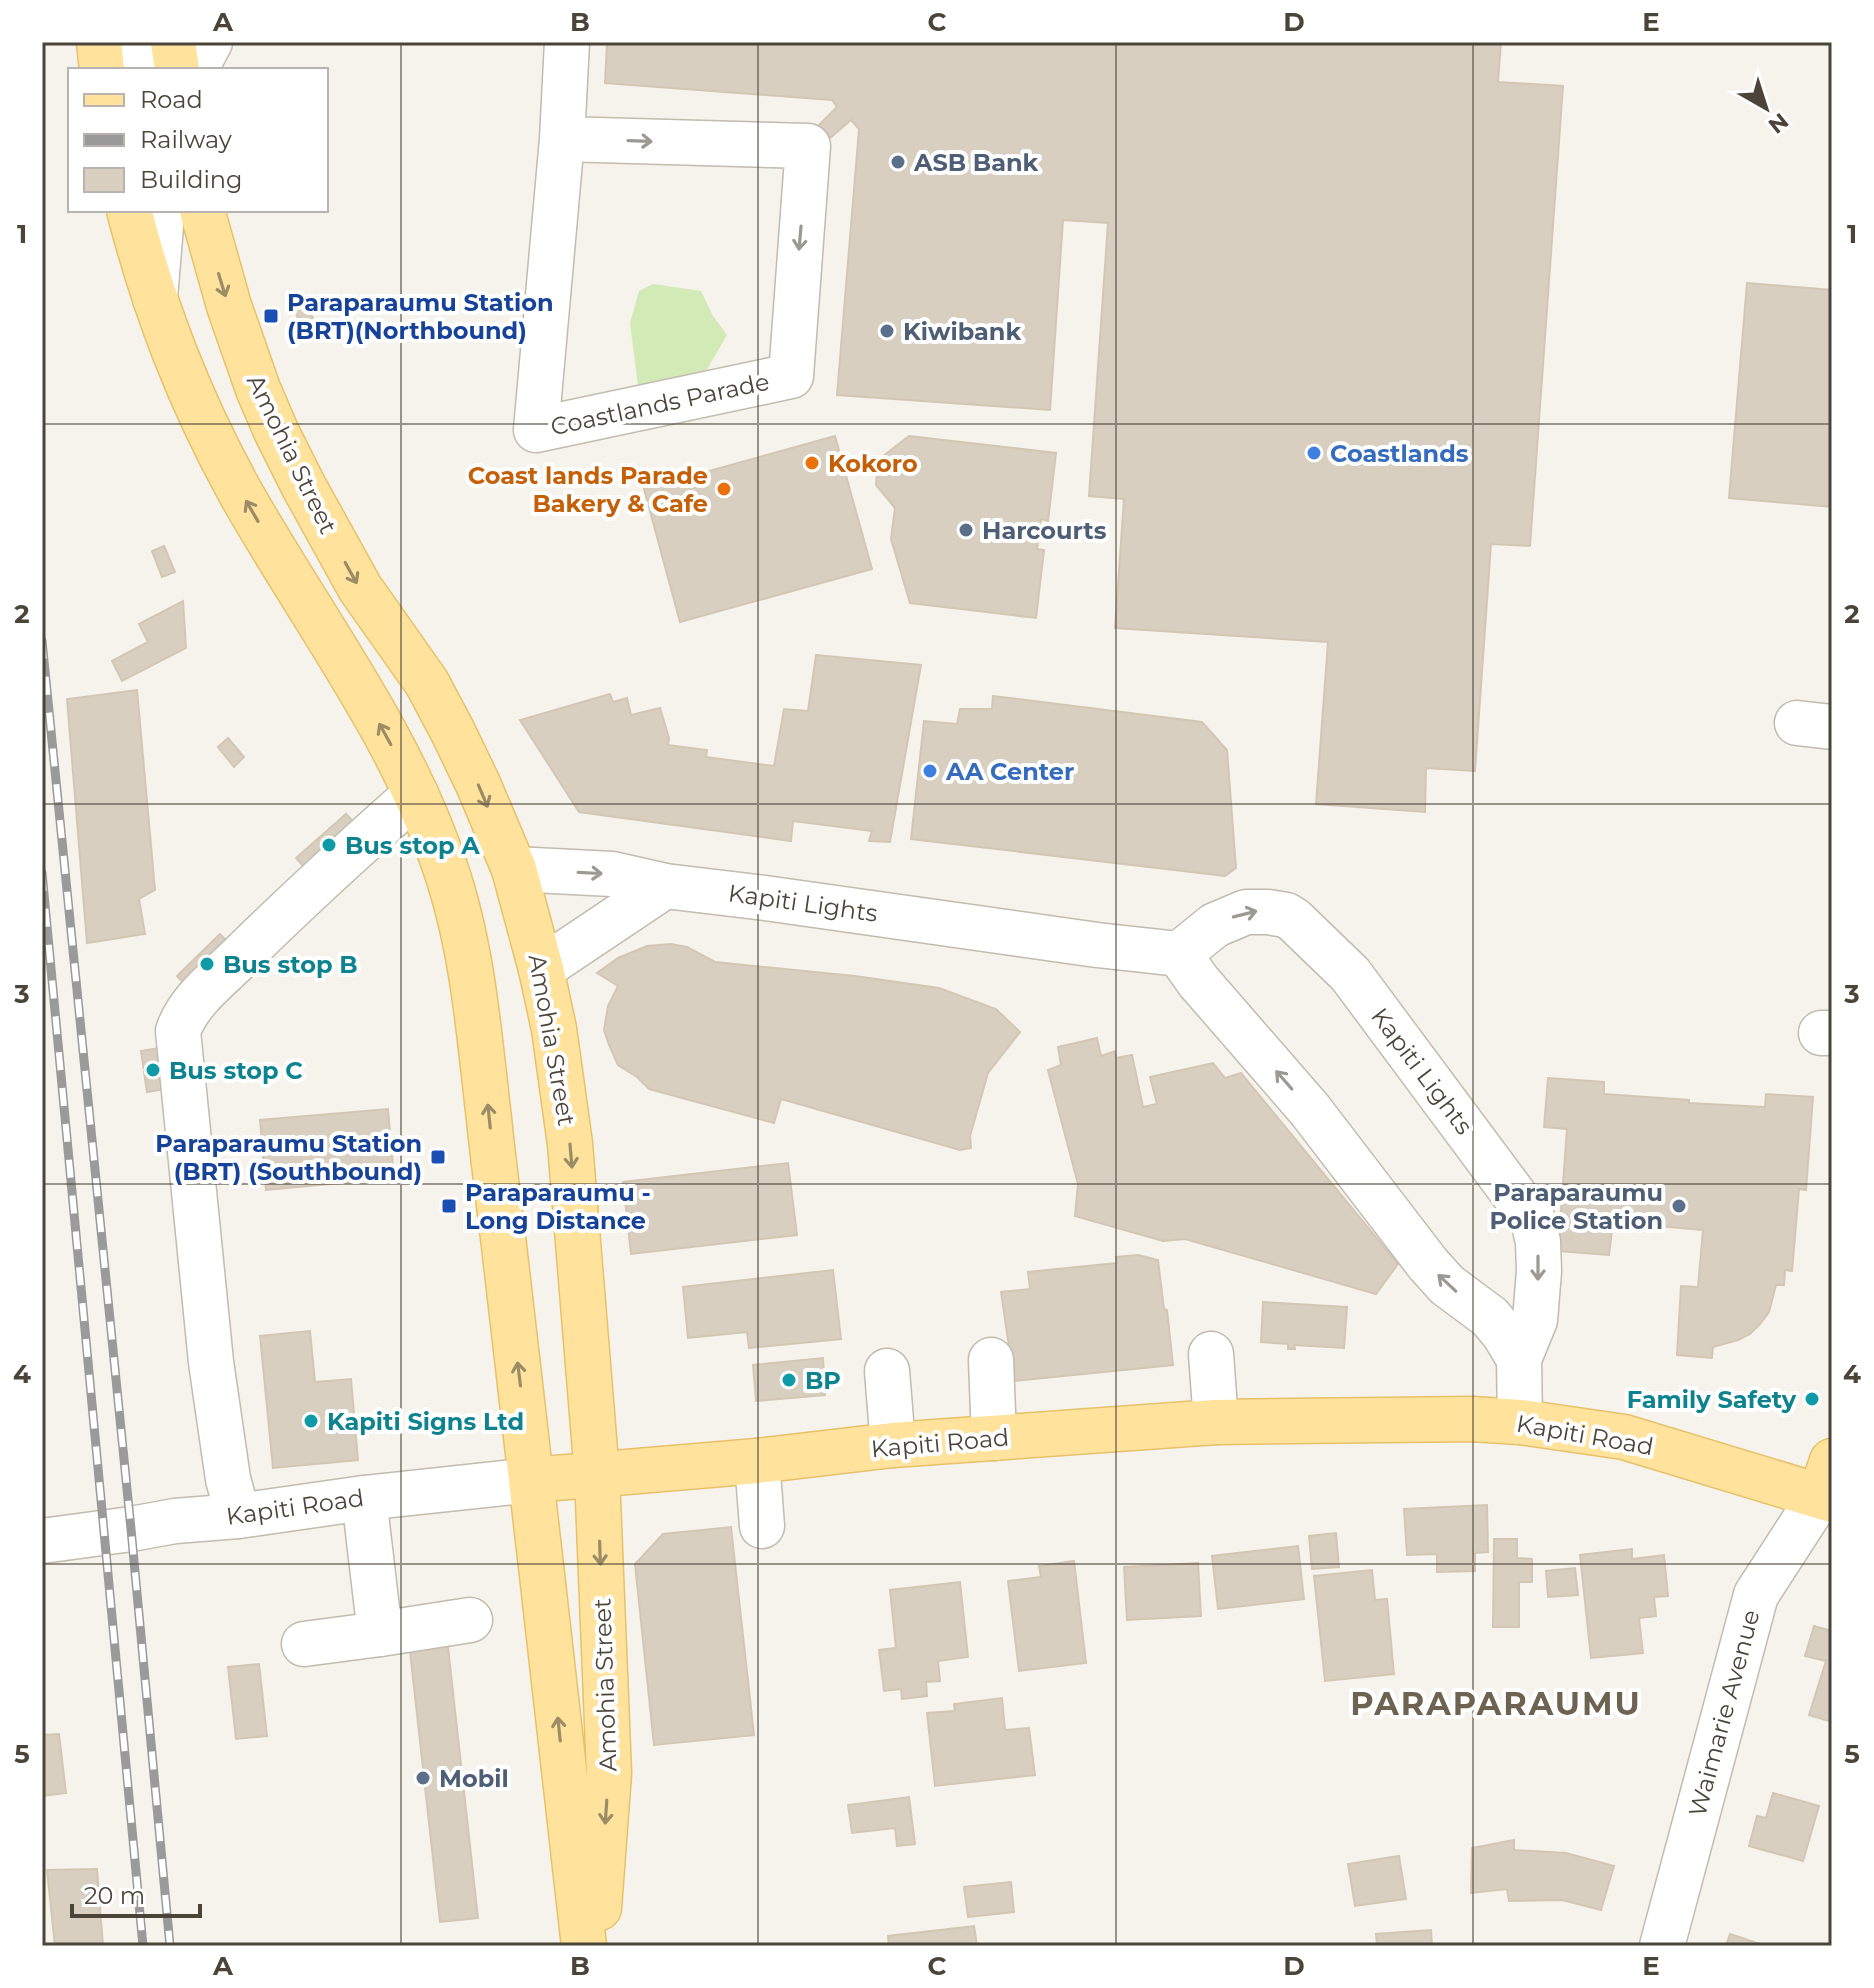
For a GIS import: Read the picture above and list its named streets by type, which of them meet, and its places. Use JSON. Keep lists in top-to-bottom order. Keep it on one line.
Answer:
{"streets":{"main road":["Amohia Street","Kapiti Road"],"street":["Coastlands Parade","Kapiti Lights","Waimarie Avenue"]},"crossings":[["Amohia Street","Kapiti Lights"],["Amohia Street","Kapiti Road"],["Kapiti Lights","Kapiti Road"],["Kapiti Road","Waimarie Avenue"]],"districts":["PARAPARAUMU"],"places":{"other":["ASB Bank","Kiwibank","Coastlands","Kokoro","Coast lands Parade Bakery & Cafe","Harcourts","AA Center","Bus stop A","Bus stop B","Bus stop C","Paraparaumu Police Station","BP","Family Safety","Kapiti Signs Ltd","Mobil"],"transit":["Paraparaumu Station (BRT)(Northbound)","Paraparaumu Station (BRT) (Southbound)","Paraparaumu - Long Distance"]},"legend":["Road","Railway","Building"],"scale_bar":"20 m","north":"bottom right","grid":{"columns":["A","B","C","D","E"],"rows":["1","2","3","4","5"]}}
